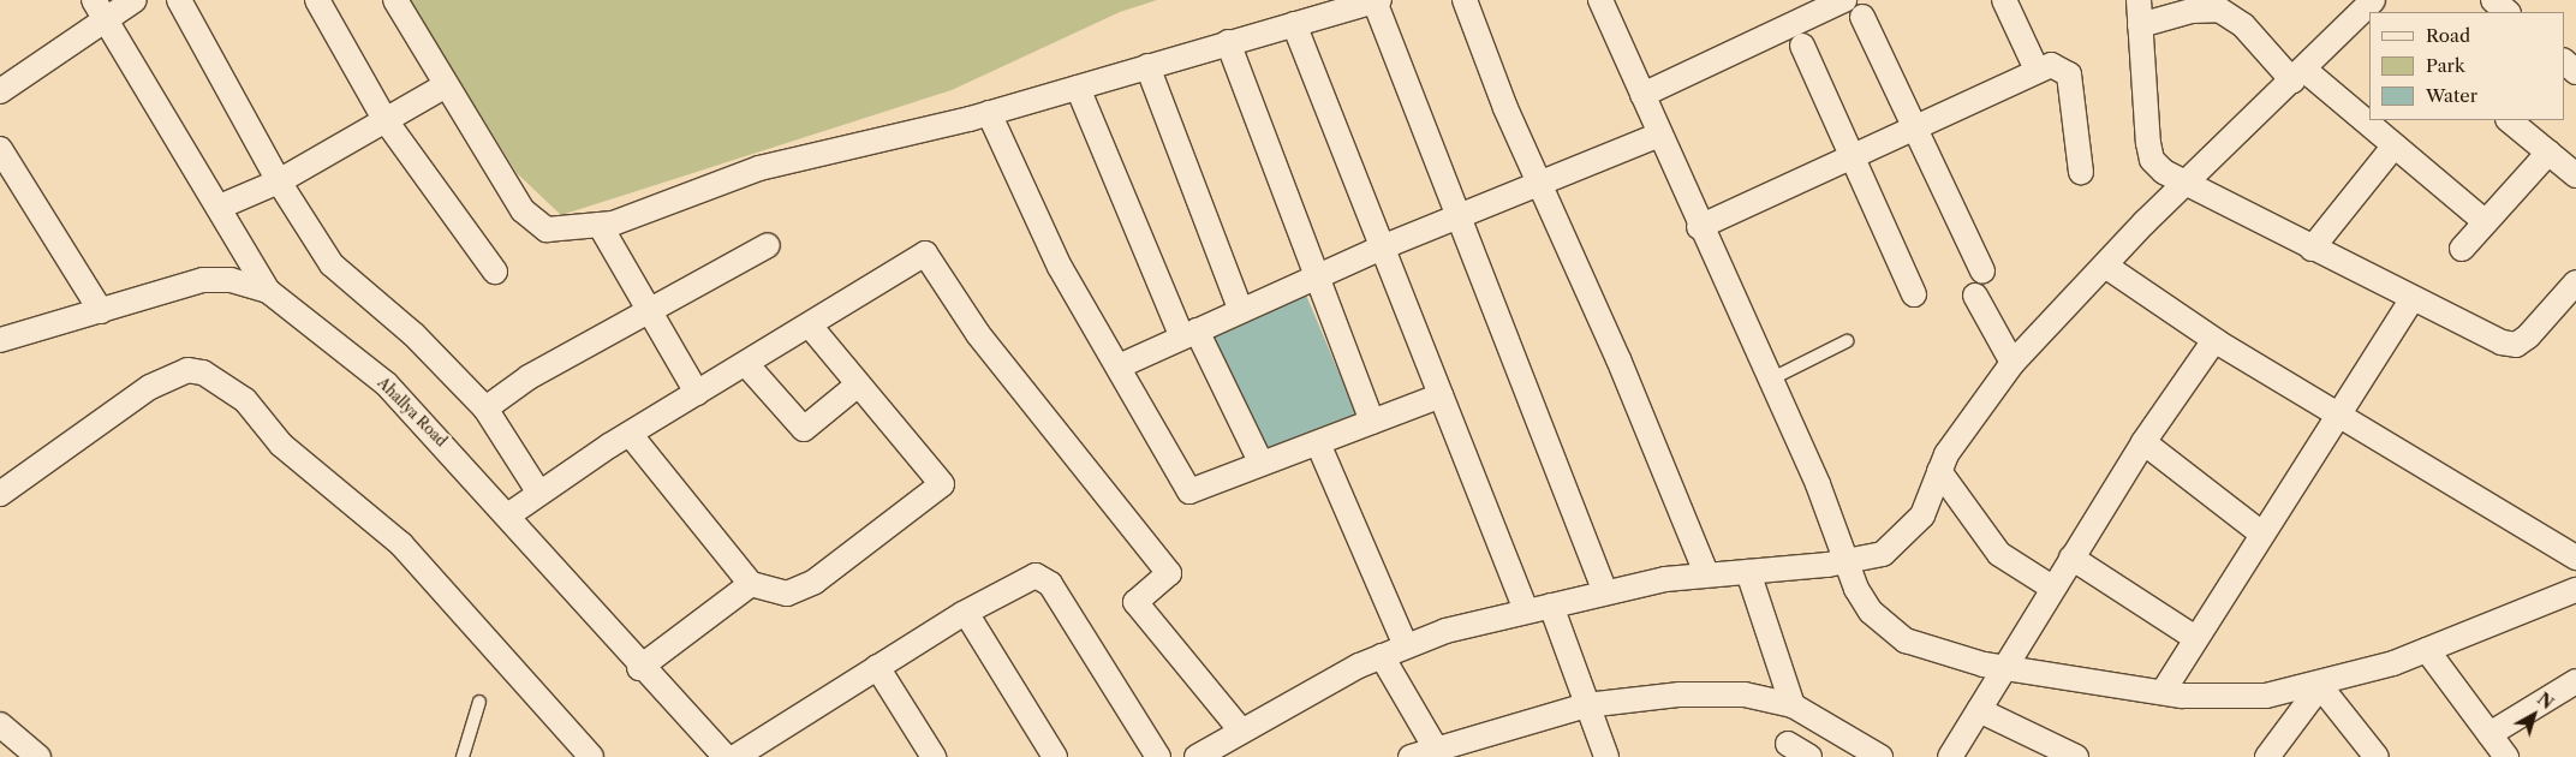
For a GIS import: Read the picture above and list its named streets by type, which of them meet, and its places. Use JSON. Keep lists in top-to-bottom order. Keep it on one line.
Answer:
{"streets":{"street":["Ahallya Road"]},"legend":["Road","Park","Water"],"north":"top right"}
